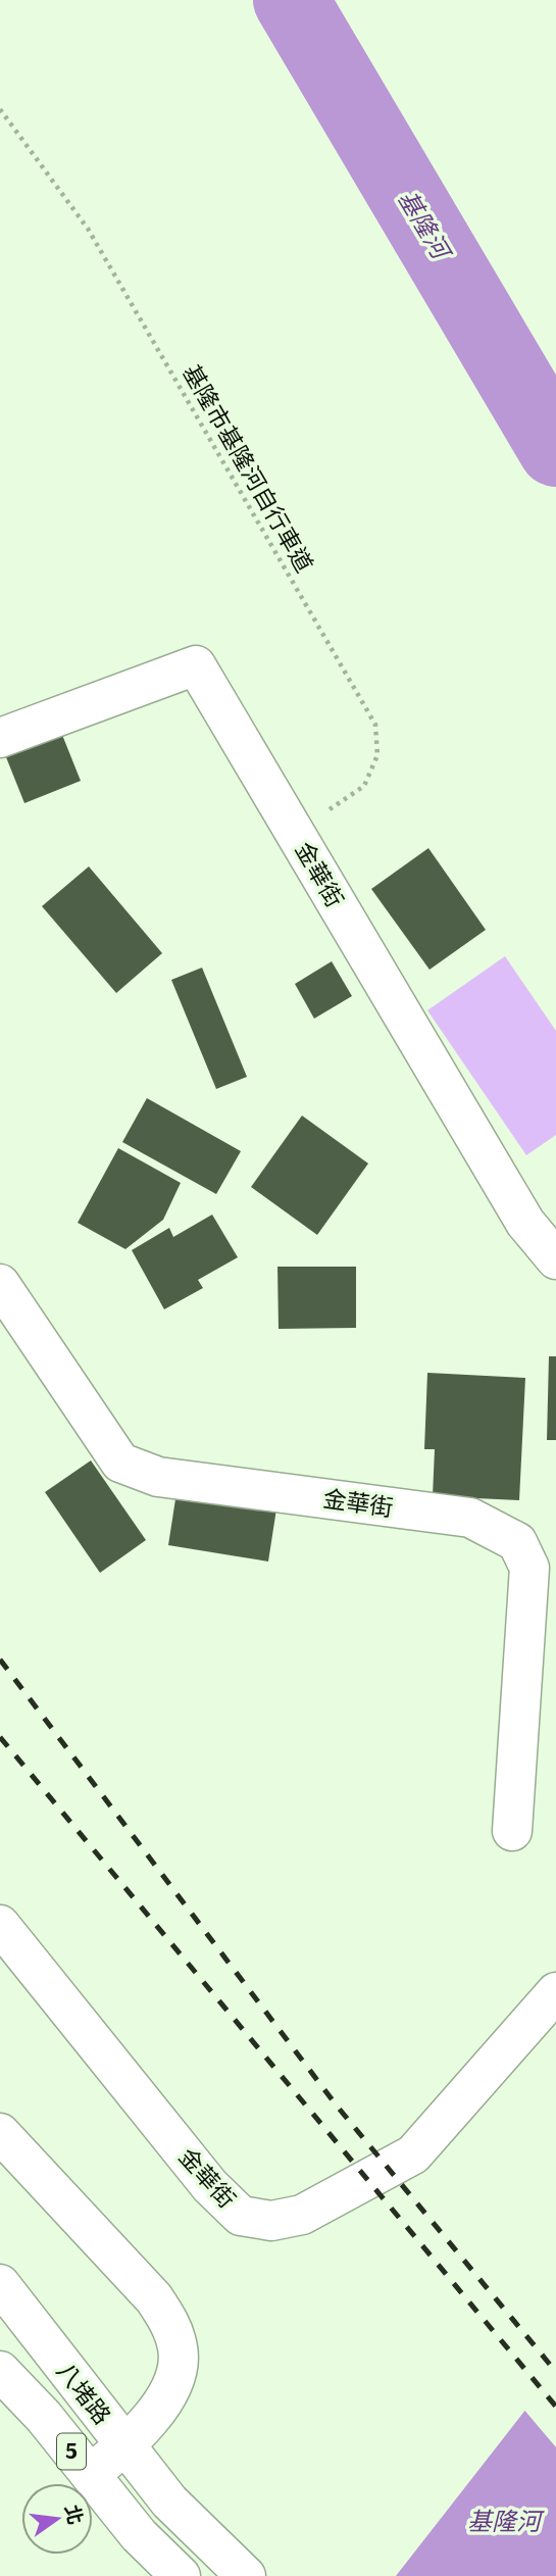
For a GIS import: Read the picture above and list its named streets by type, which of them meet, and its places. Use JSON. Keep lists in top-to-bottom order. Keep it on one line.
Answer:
{"streets":{"street":["金華街","八堵路","5"],"path":["基隆市基隆河自行車道"]},"crossings":[["基隆市基隆河自行車道","金華街"]],"water":["基隆河"],"north":"right"}
